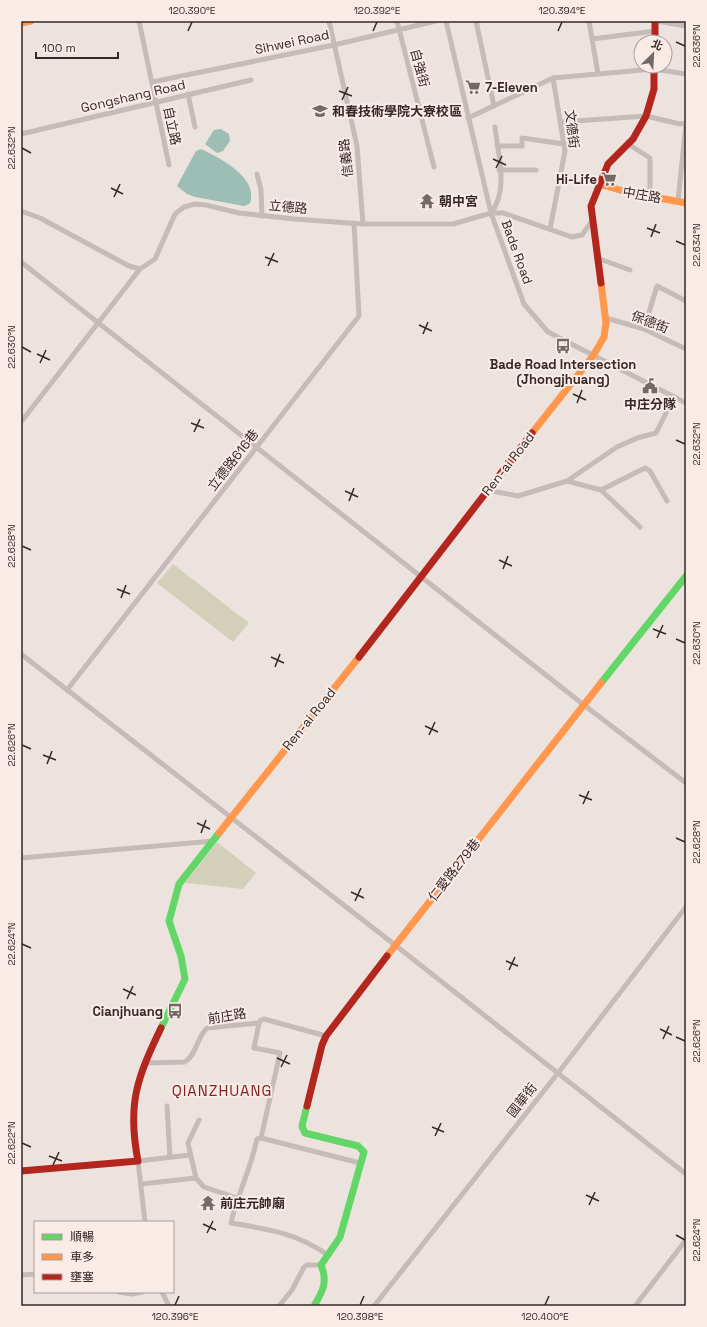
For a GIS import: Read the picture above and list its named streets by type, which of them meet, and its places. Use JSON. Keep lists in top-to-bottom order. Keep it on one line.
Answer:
{"streets":{"street":["Sihwei Road","自強街","Gongshang Road","自立路","文德街","信義路","中庄路","立德路","Bade Road","保德街","立德路616巷","Ren-ai Road","仁愛路279巷","前庄路","國華街"]},"crossings":[["Sihwei Road","自強街"],["Sihwei Road","自立路"],["Sihwei Road","信義路"],["Gongshang Road","自立路"],["文德街","立德路"],["信義路","立德路"],["中庄路","Ren-ai Road"],["立德路","Bade Road"],["立德路","立德路616巷"],["立德路","Ren-ai Road"],["Bade Road","Ren-ai Road"],["保德街","Ren-ai Road"],["Ren-ai Road","前庄路"],["仁愛路279巷","前庄路"]],"districts":["QIANZHUANG"],"places":{"supermarket":["7-Eleven","Hi-Life"],"school or university":["和春技術學院大寮校區"],"temple":["朝中宮","前庄元帥廟"],"bus stop":["Bade Road Intersection (Jhongjhuang)","Cianjhuang"],"public building":["中庄分隊"]},"legend":["順暢","車多","壅塞"],"scale_bar":"100 m","north":"top right","coordinates":["120.390°E","120.392°E","120.394°E","22.636°N","22.632°N","22.634°N","22.630°N","22.628°N","22.626°N","22.624°N","22.622°N","120.396°E","120.398°E","120.400°E"]}
